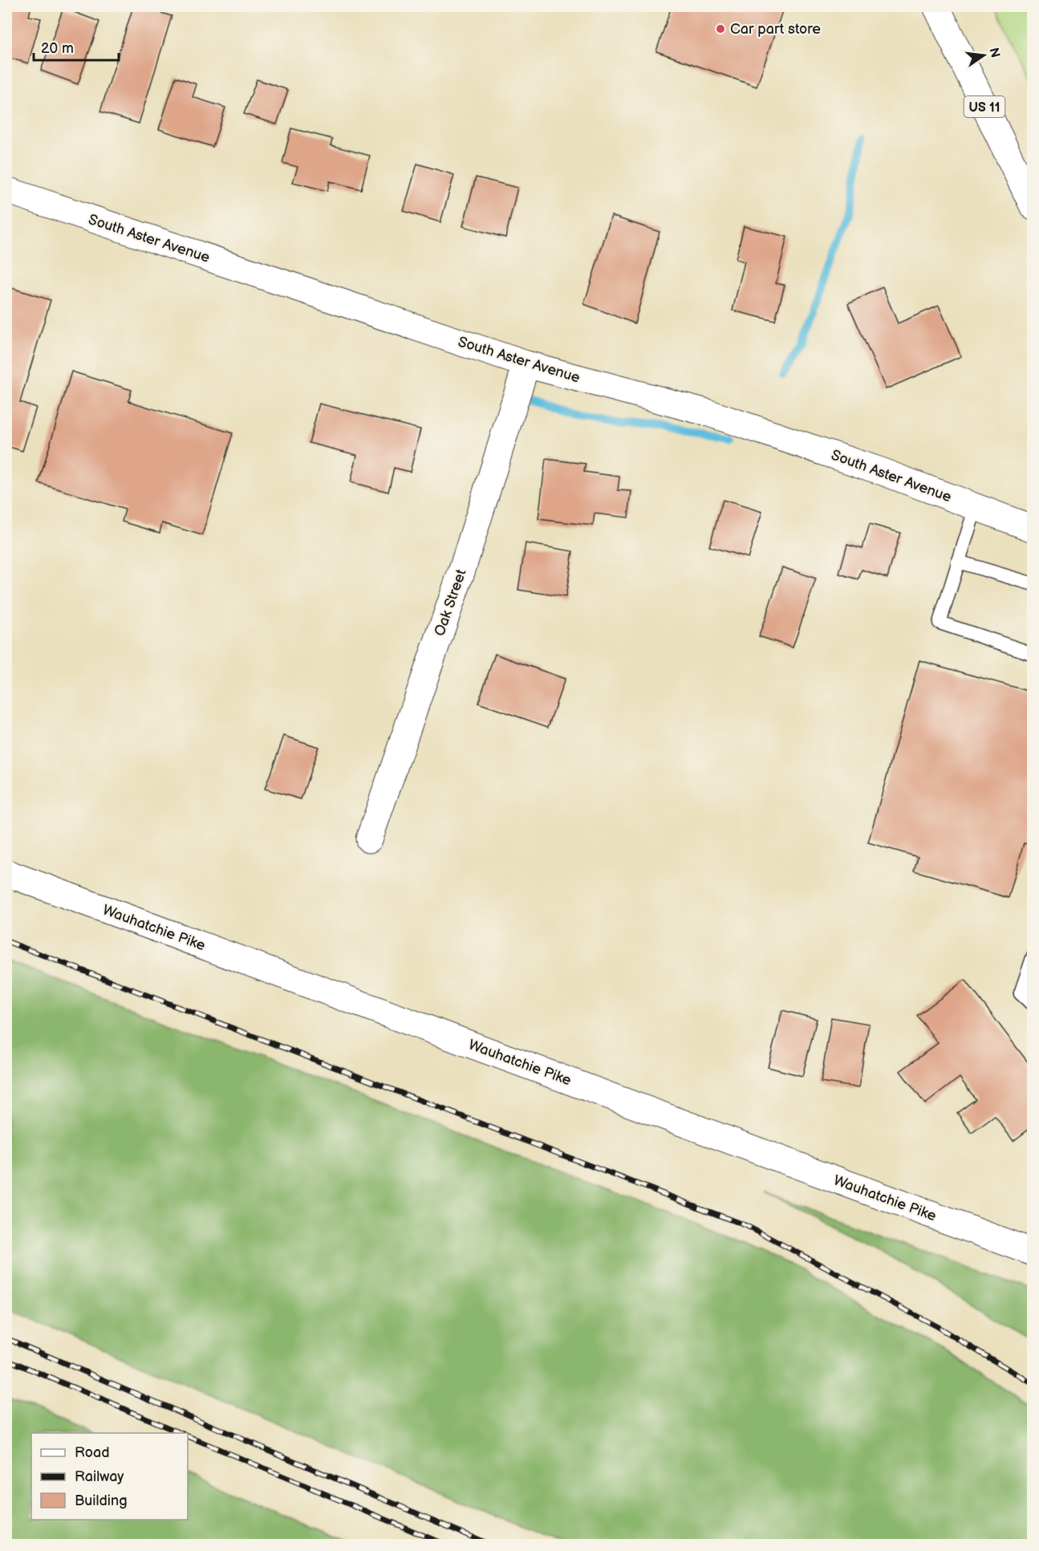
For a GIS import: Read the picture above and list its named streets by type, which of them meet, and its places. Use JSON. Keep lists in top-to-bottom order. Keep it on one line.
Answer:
{"streets":{"street":["US 11","South Aster Avenue","Oak Street","Wauhatchie Pike"]},"crossings":[["South Aster Avenue","Oak Street"]],"places":["Car part store"],"legend":["Road","Railway","Building"],"scale_bar":"20 m","north":"right"}
